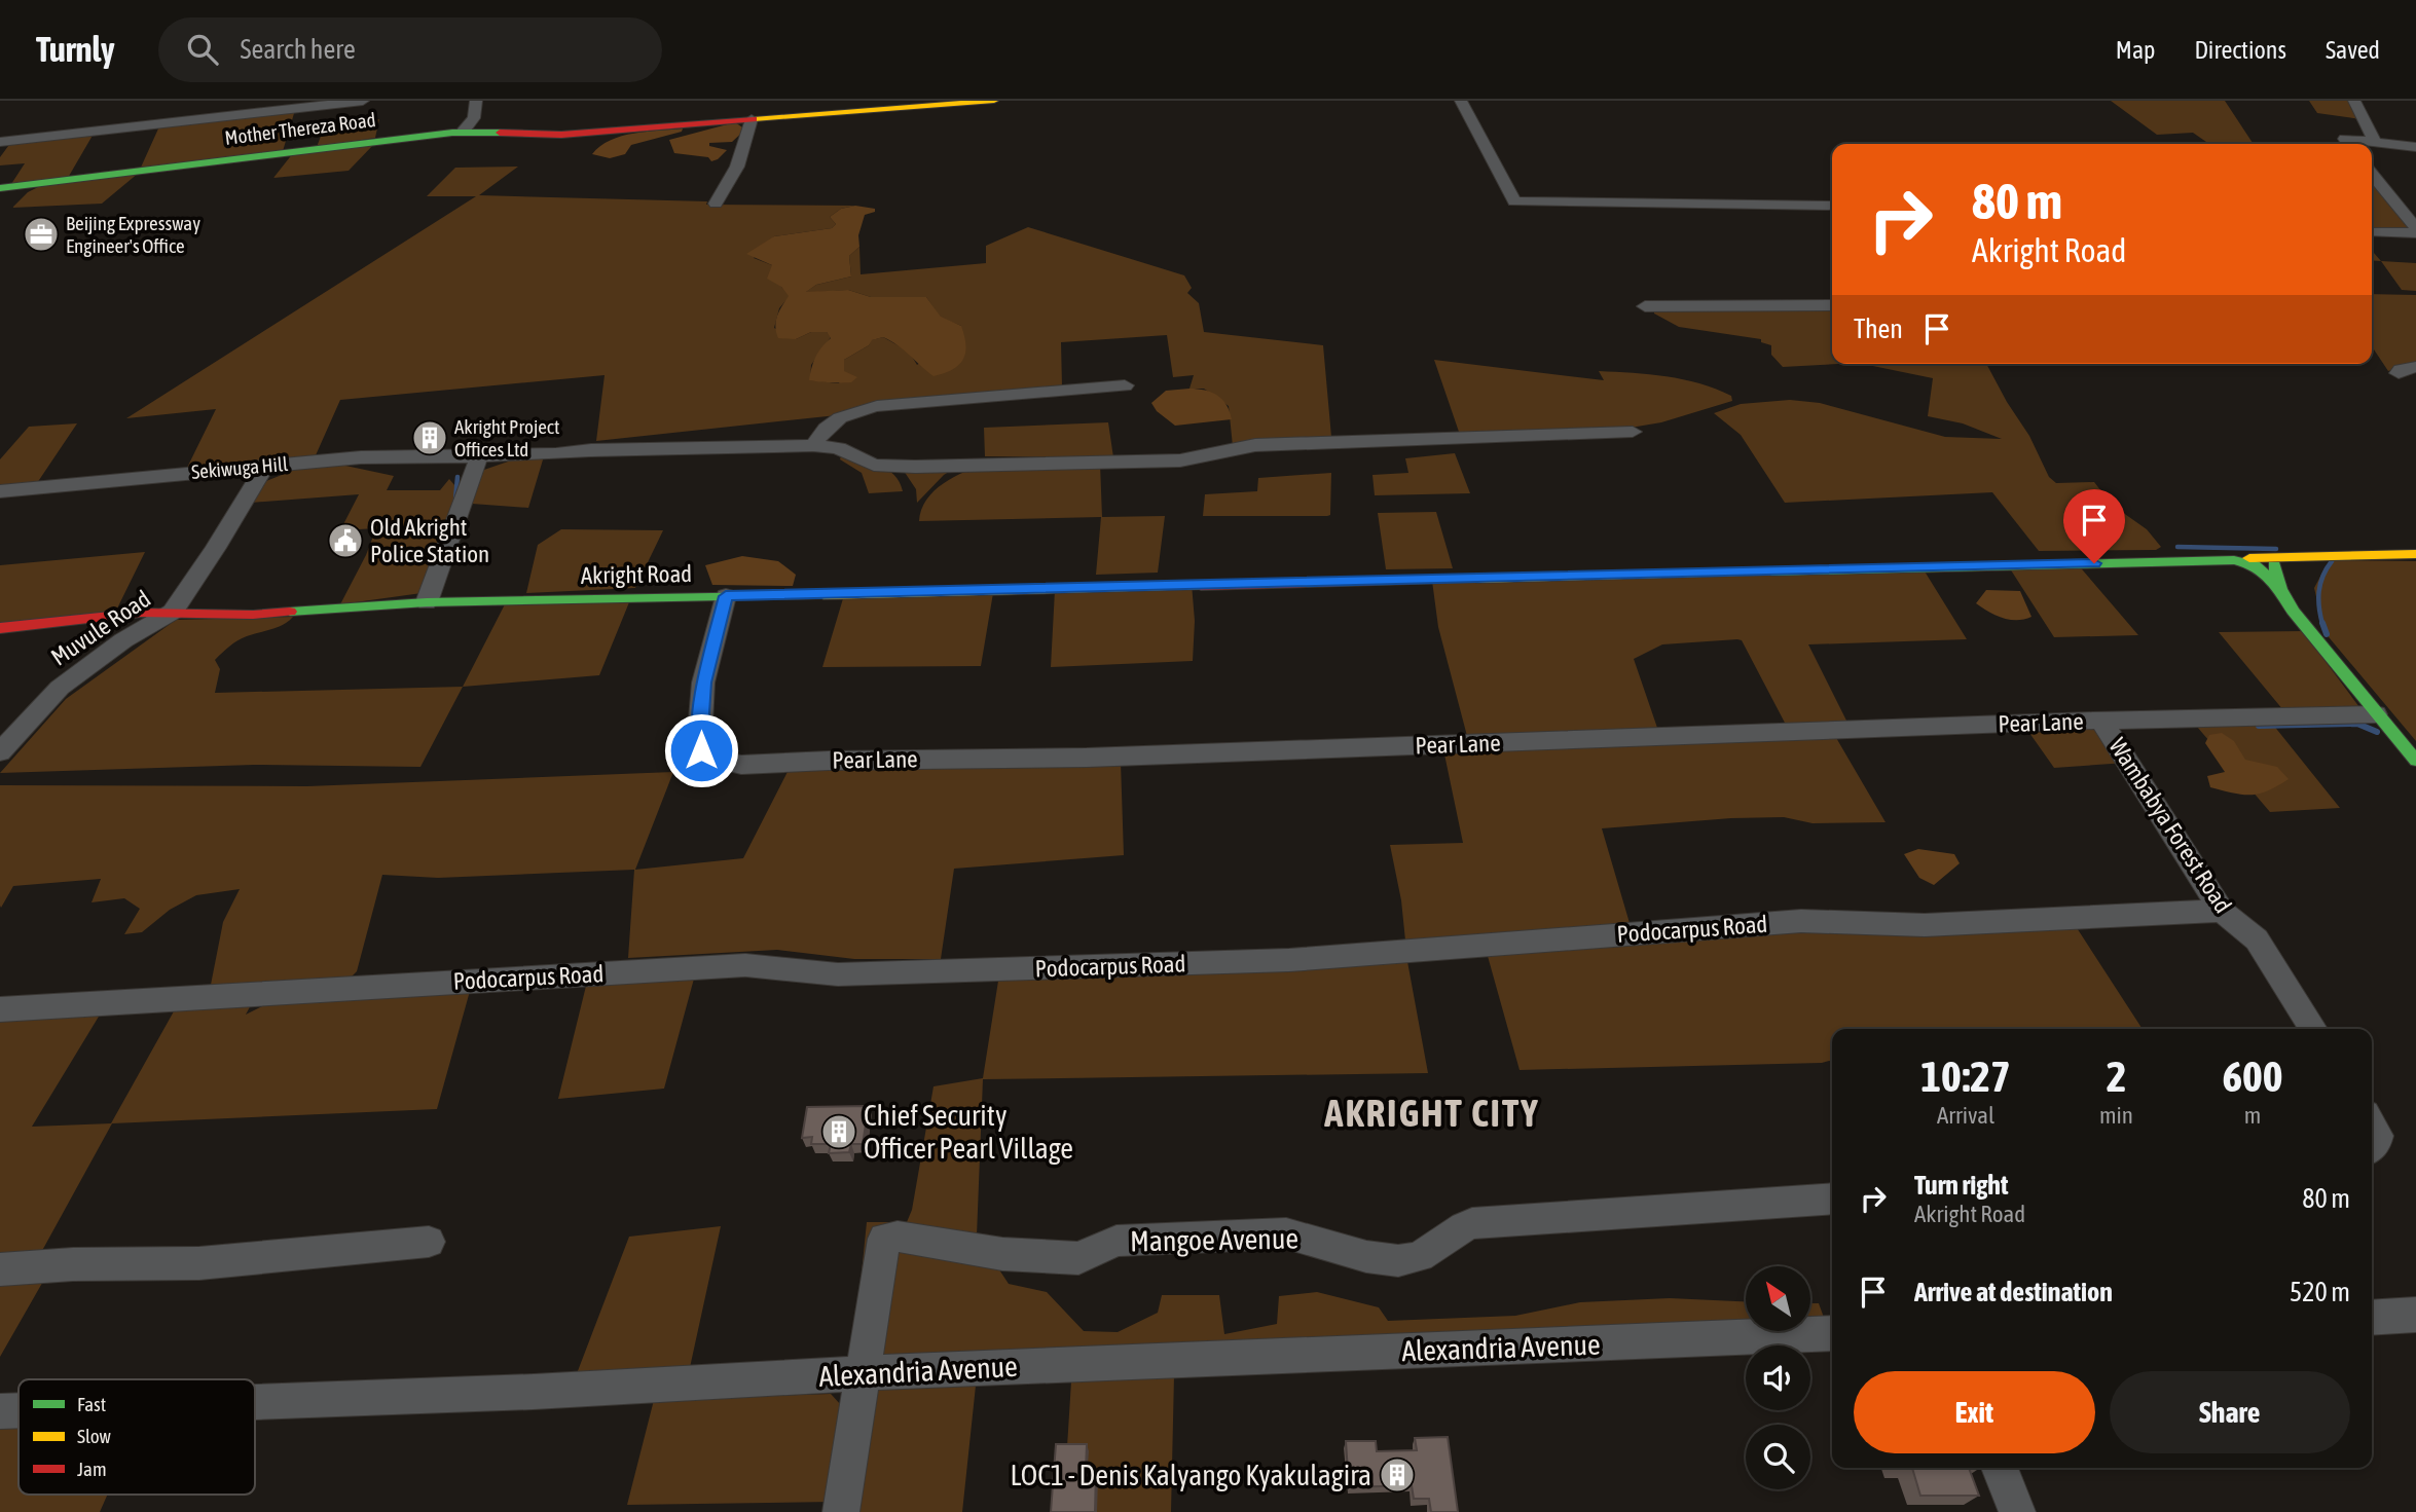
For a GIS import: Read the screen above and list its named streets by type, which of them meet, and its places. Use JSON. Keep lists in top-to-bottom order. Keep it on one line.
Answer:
{"streets":{"street":["Mother Thereza Road","Sekiwuga Hill","Akright Road","Muvule Road","Pear Lane","Wambabya Forest Road","Podocarpus Road","Mangoe Avenue","Alexandria Avenue"]},"crossings":[["Sekiwuga Hill","Muvule Road"],["Akright Road","Muvule Road"],["Akright Road","Pear Lane"],["Pear Lane","Wambabya Forest Road"],["Wambabya Forest Road","Podocarpus Road"],["Mangoe Avenue","Alexandria Avenue"]],"districts":["AKRIGHT CITY"],"places":{"office":["Beijing Expressway Engineer's Office"],"building":["Akright Project Offices Ltd","Chief Security Officer Pearl Village","LOC1 - Denis Kalyango Kyakulagira"],"public building":["Old Akright Police Station"]},"legend":["Fast","Slow","Jam"],"north":"top left","page":{"header":"Turnly","search":"Search here","nav":["Map","Directions","Saved"],"turn":["80 m","Akright Road"],"then":"Then","eta":["10:27","Arrival","2","min","600","m"],"list":[{"name":"Turn right","note":"Akright Road","value":"80 m"},{"name":"Arrive at destination","value":"520 m"}],"buttons":["Exit","Share"]}}
